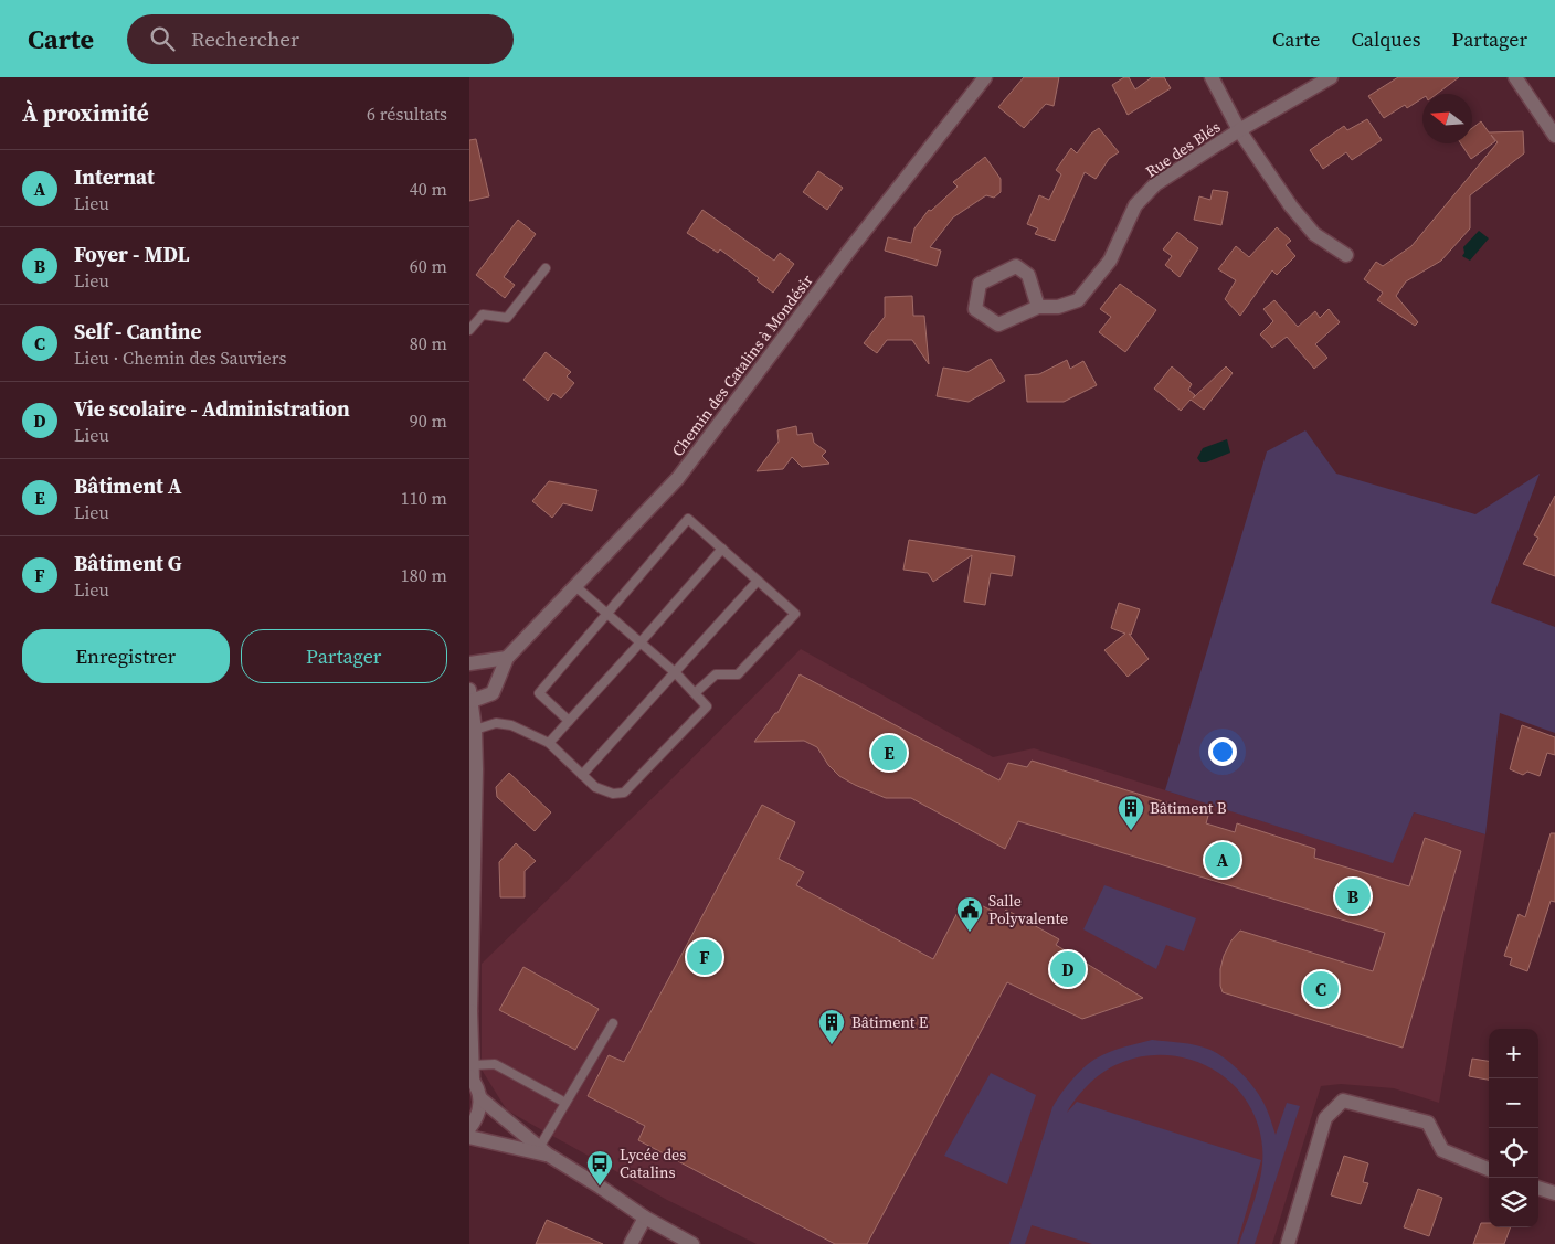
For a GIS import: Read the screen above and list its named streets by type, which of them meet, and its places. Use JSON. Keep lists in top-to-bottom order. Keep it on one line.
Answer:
{"streets":{"street":["Rue des Blés","Chemin des Catalins à Mondésir"]},"places":{"building":["Bâtiment B","Bâtiment E"],"public building":["Salle Polyvalente"],"bus stop":["Lycée des Catalins"]},"north":"left","page":{"header":"Carte","search":"Rechercher","nav":["Carte","Calques","Partager"],"heading":["À proximité","6 résultats"],"list":[{"mark":"A","name":"Internat","note":"Lieu","value":"40 m"},{"mark":"B","name":"Foyer - MDL","note":"Lieu","value":"60 m"},{"mark":"C","name":"Self - Cantine","note":"Lieu · Chemin des Sauviers","value":"80 m"},{"mark":"D","name":"Vie scolaire - Administration","note":"Lieu","value":"90 m"},{"mark":"E","name":"Bâtiment A","note":"Lieu","value":"110 m"},{"mark":"F","name":"Bâtiment G","note":"Lieu","value":"180 m"}],"buttons":["Enregistrer","Partager"],"pins":["E","A","B","F","D","C"],"map_buttons":["+","−"]}}
